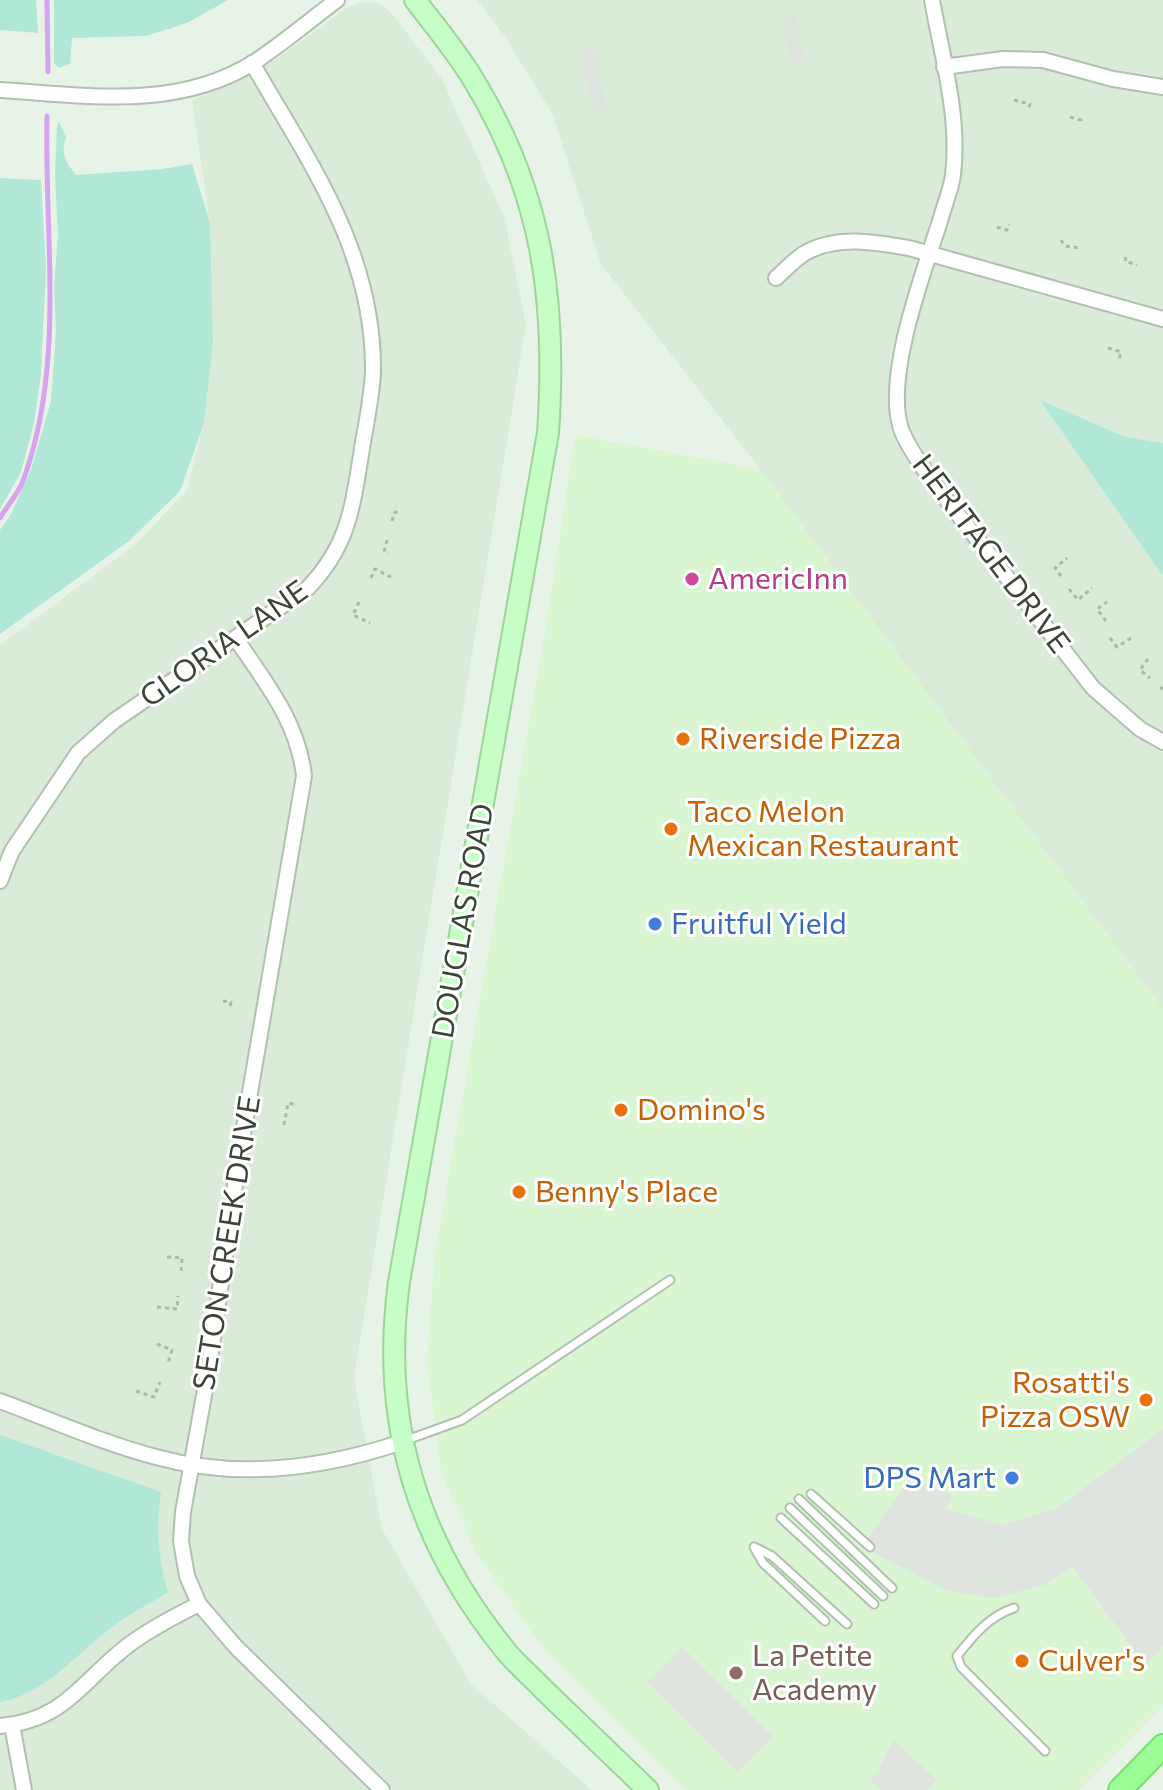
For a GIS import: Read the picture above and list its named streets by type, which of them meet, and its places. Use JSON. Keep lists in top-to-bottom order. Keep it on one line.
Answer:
{"streets":{"street":["HERITAGE DRIVE","GLORIA LANE","DOUGLAS ROAD","SETON CREEK DRIVE"]},"crossings":[["GLORIA LANE","SETON CREEK DRIVE"]],"places":["AmericInn","Riverside Pizza","Taco Melon Mexican Restaurant","Fruitful Yield","Domino's","Benny's Place","Rosatti's Pizza OSW","DPS Mart","Culver's","La Petite Academy"]}
